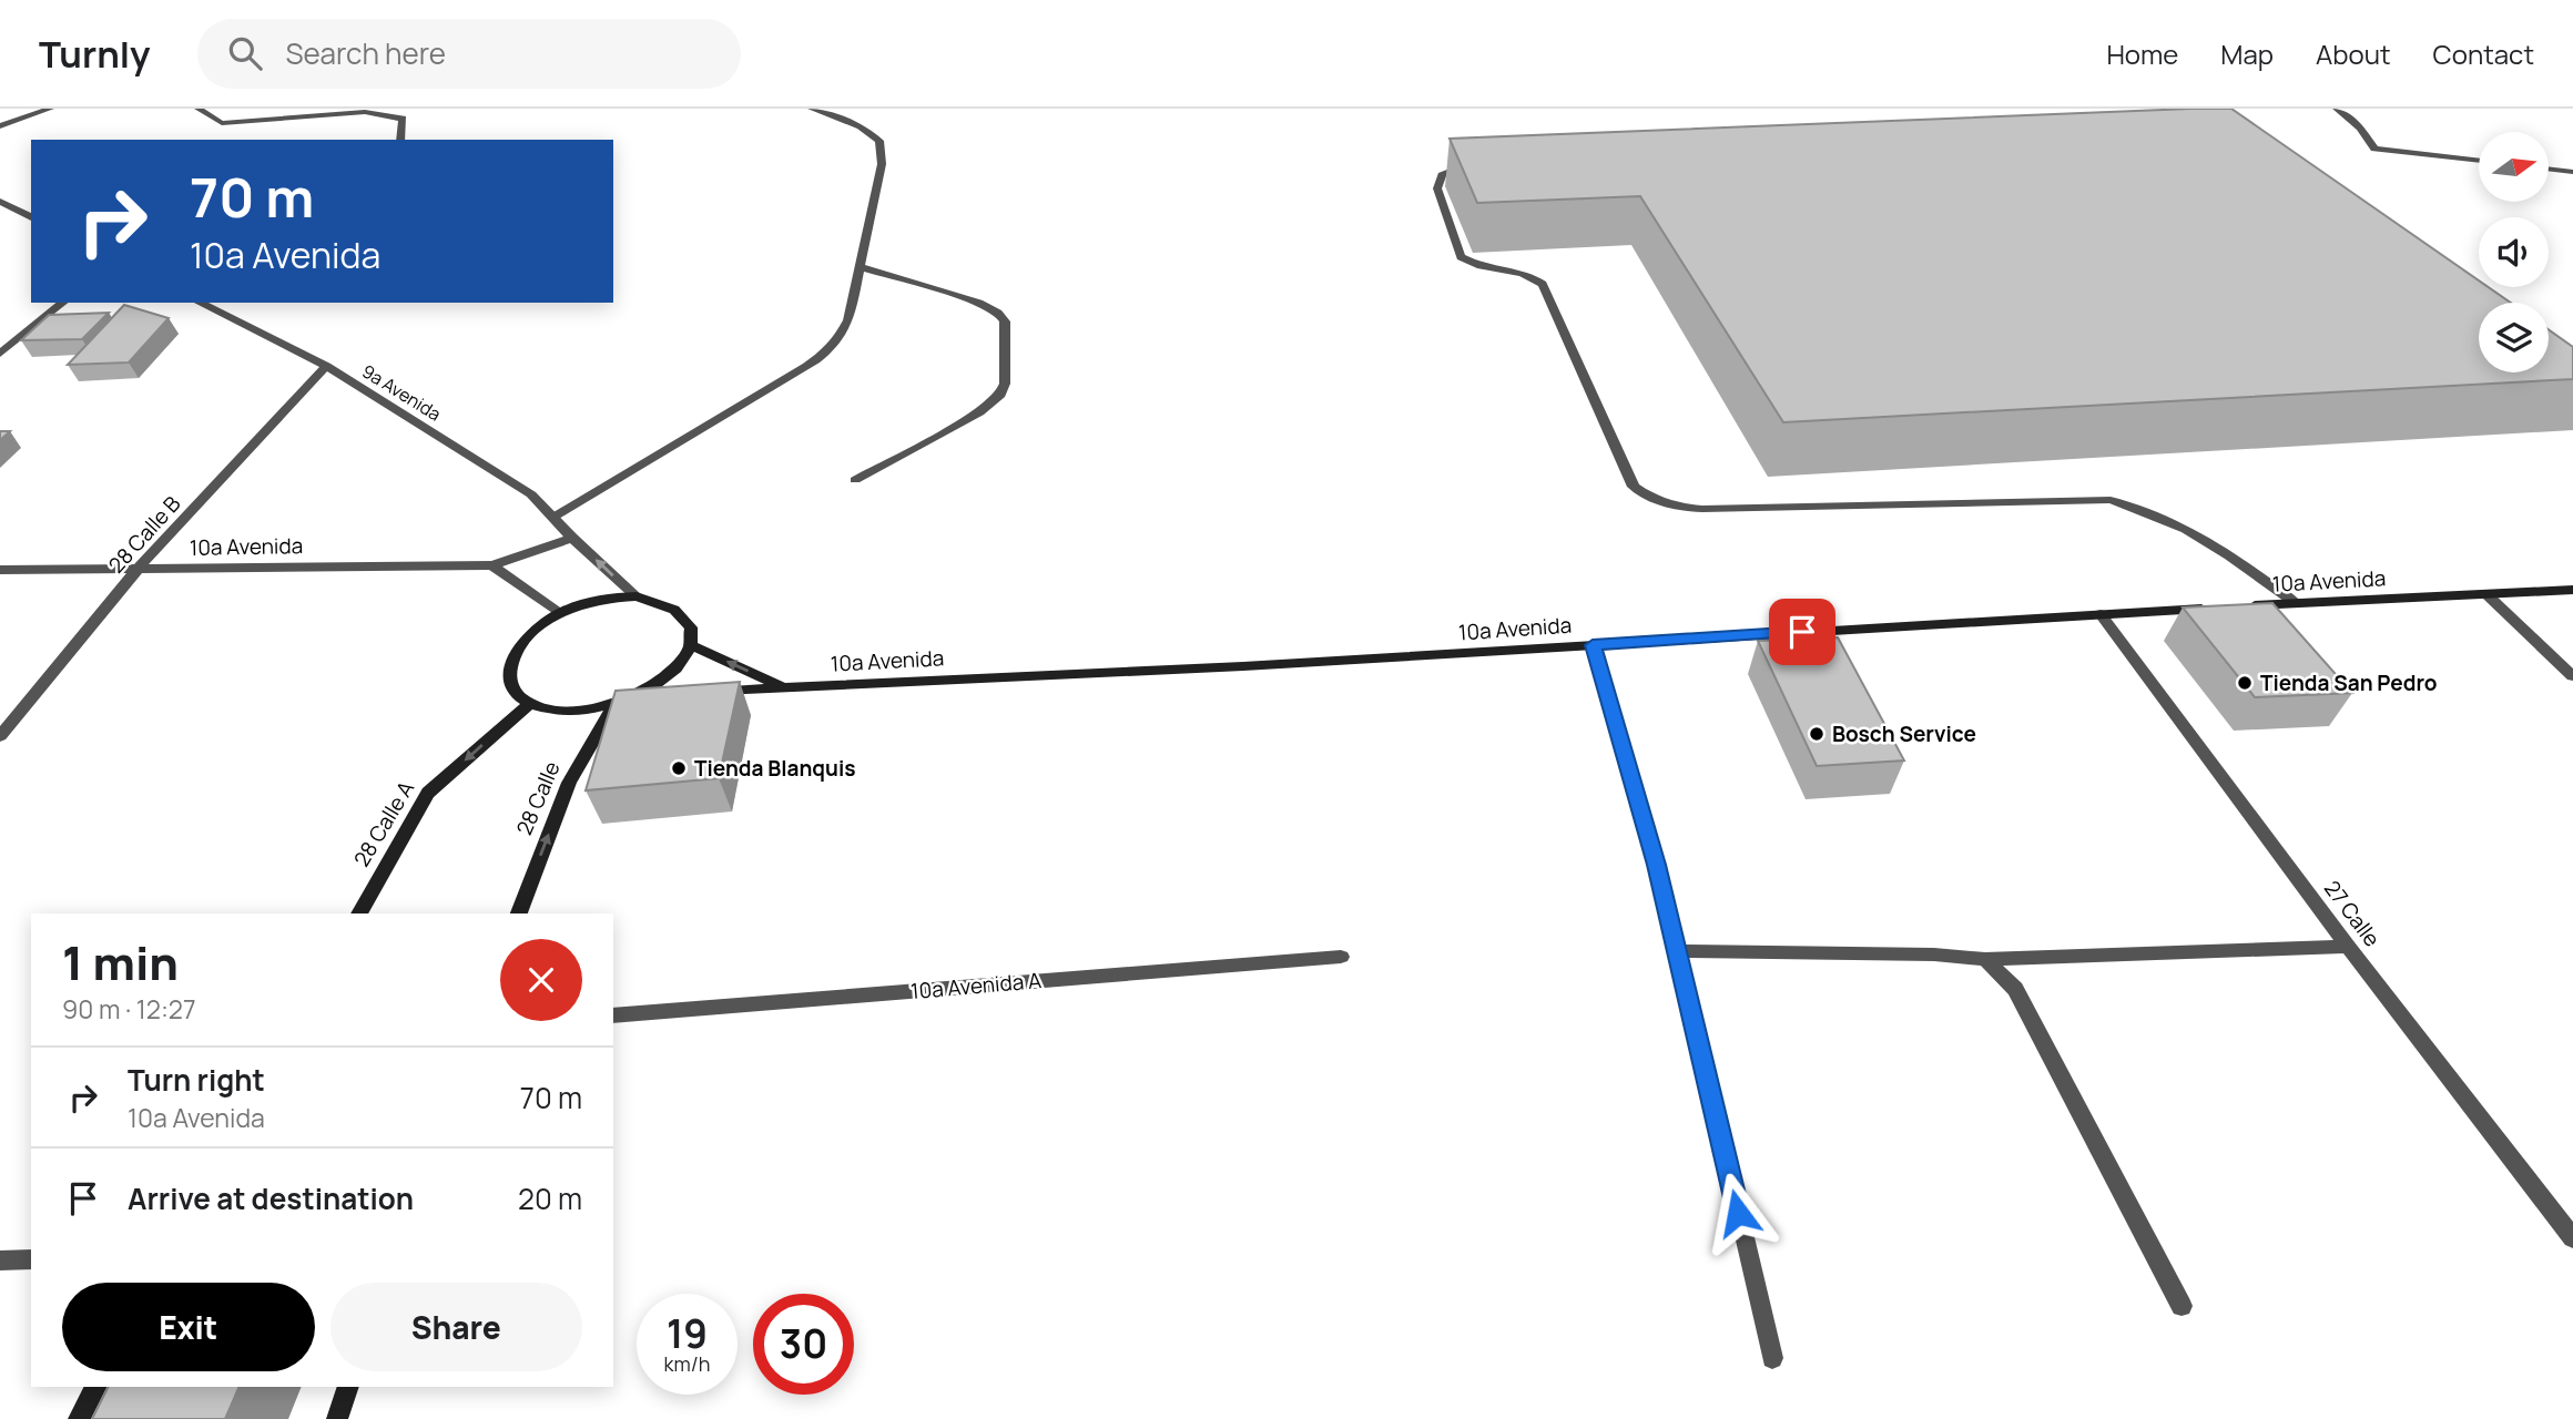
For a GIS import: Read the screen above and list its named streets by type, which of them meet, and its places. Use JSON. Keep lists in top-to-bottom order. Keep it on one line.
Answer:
{"streets":{"main road":["10a Avenida","28 Calle","28 Calle A"],"street":["9a Avenida","28 Calle B","27 Calle","10a Avenida A"]},"crossings":[["9a Avenida","28 Calle B"],["9a Avenida","10a Avenida"],["9a Avenida","28 Calle"],["9a Avenida","28 Calle A"],["28 Calle B","10a Avenida"],["10a Avenida","28 Calle"],["10a Avenida","28 Calle A"],["10a Avenida","27 Calle"],["28 Calle","28 Calle A"]],"one_way":["28 Calle","28 Calle A"],"places":["Tienda San Pedro","Bosch Service","Tienda Blanquis"],"north":"right","page":{"header":"Turnly","search":"Search here","nav":["Home","Map","About","Contact"],"turn":["70 m","10a Avenida"],"heading":["1 min","90 m · 12:27"],"list":[{"name":"Turn right","note":"10a Avenida","value":"70 m"},{"name":"Arrive at destination","value":"20 m"}],"buttons":["Exit","Share"],"speed":"19 km/h","limit":"30"}}
